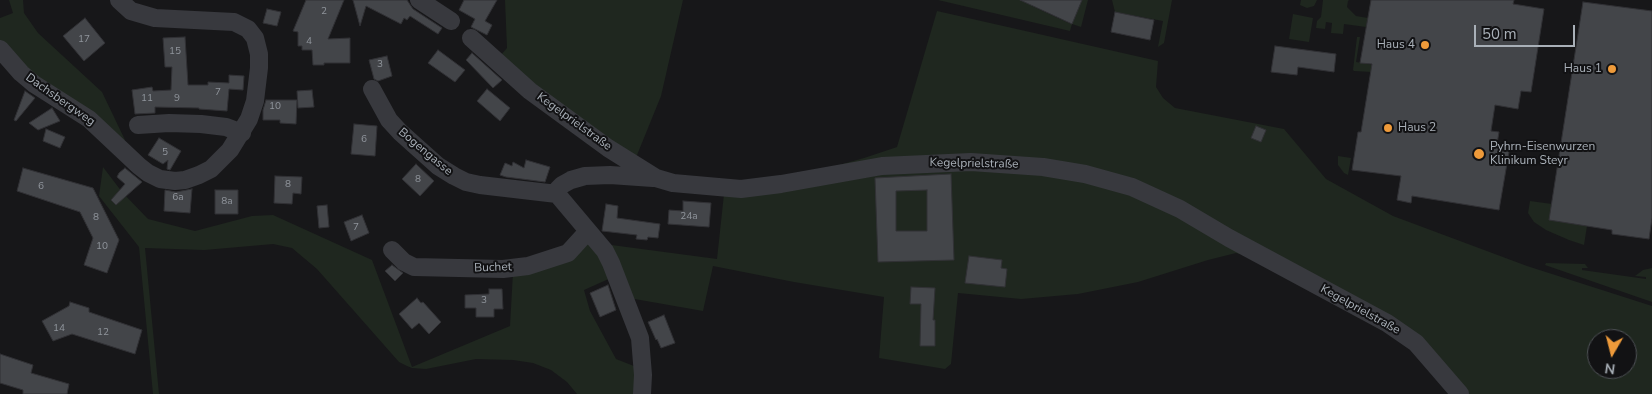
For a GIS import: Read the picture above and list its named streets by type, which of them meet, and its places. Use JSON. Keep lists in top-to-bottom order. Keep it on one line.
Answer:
{"streets":{"street":["Dachsbergweg","Kegelprielstraße","Bogengasse","Buchet"]},"places":["Haus 4","Haus 1","Haus 2","Pyhrn-Eisenwurzen Klinikum Steyr"],"house_numbers":["2","17","4","15","3","7","11","9","10","6","5","8","8","6","6a","8a","24a","8","7","10","3","14","12"],"scale_bar":"50 m","north":"bottom"}
